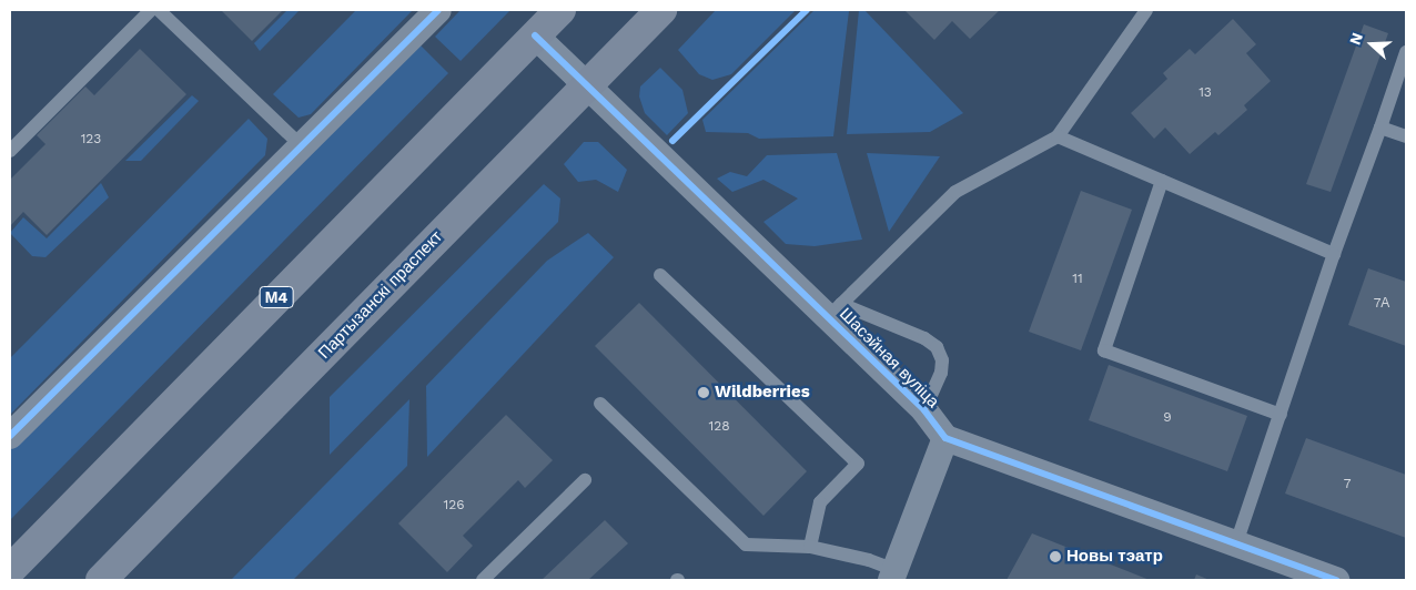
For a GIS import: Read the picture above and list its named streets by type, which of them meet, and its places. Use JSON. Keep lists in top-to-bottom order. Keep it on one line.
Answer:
{"streets":{"main road":["Партызанскі праспект","М4"],"street":["Шасэйная вуліца"]},"crossings":[["Партызанскі праспект","Шасэйная вуліца"],["М4","Шасэйная вуліца"]],"places":["Wildberries","Новы тэатр"],"house_numbers":["13","123","11","7А","9","128","7","126"],"north":"left"}
